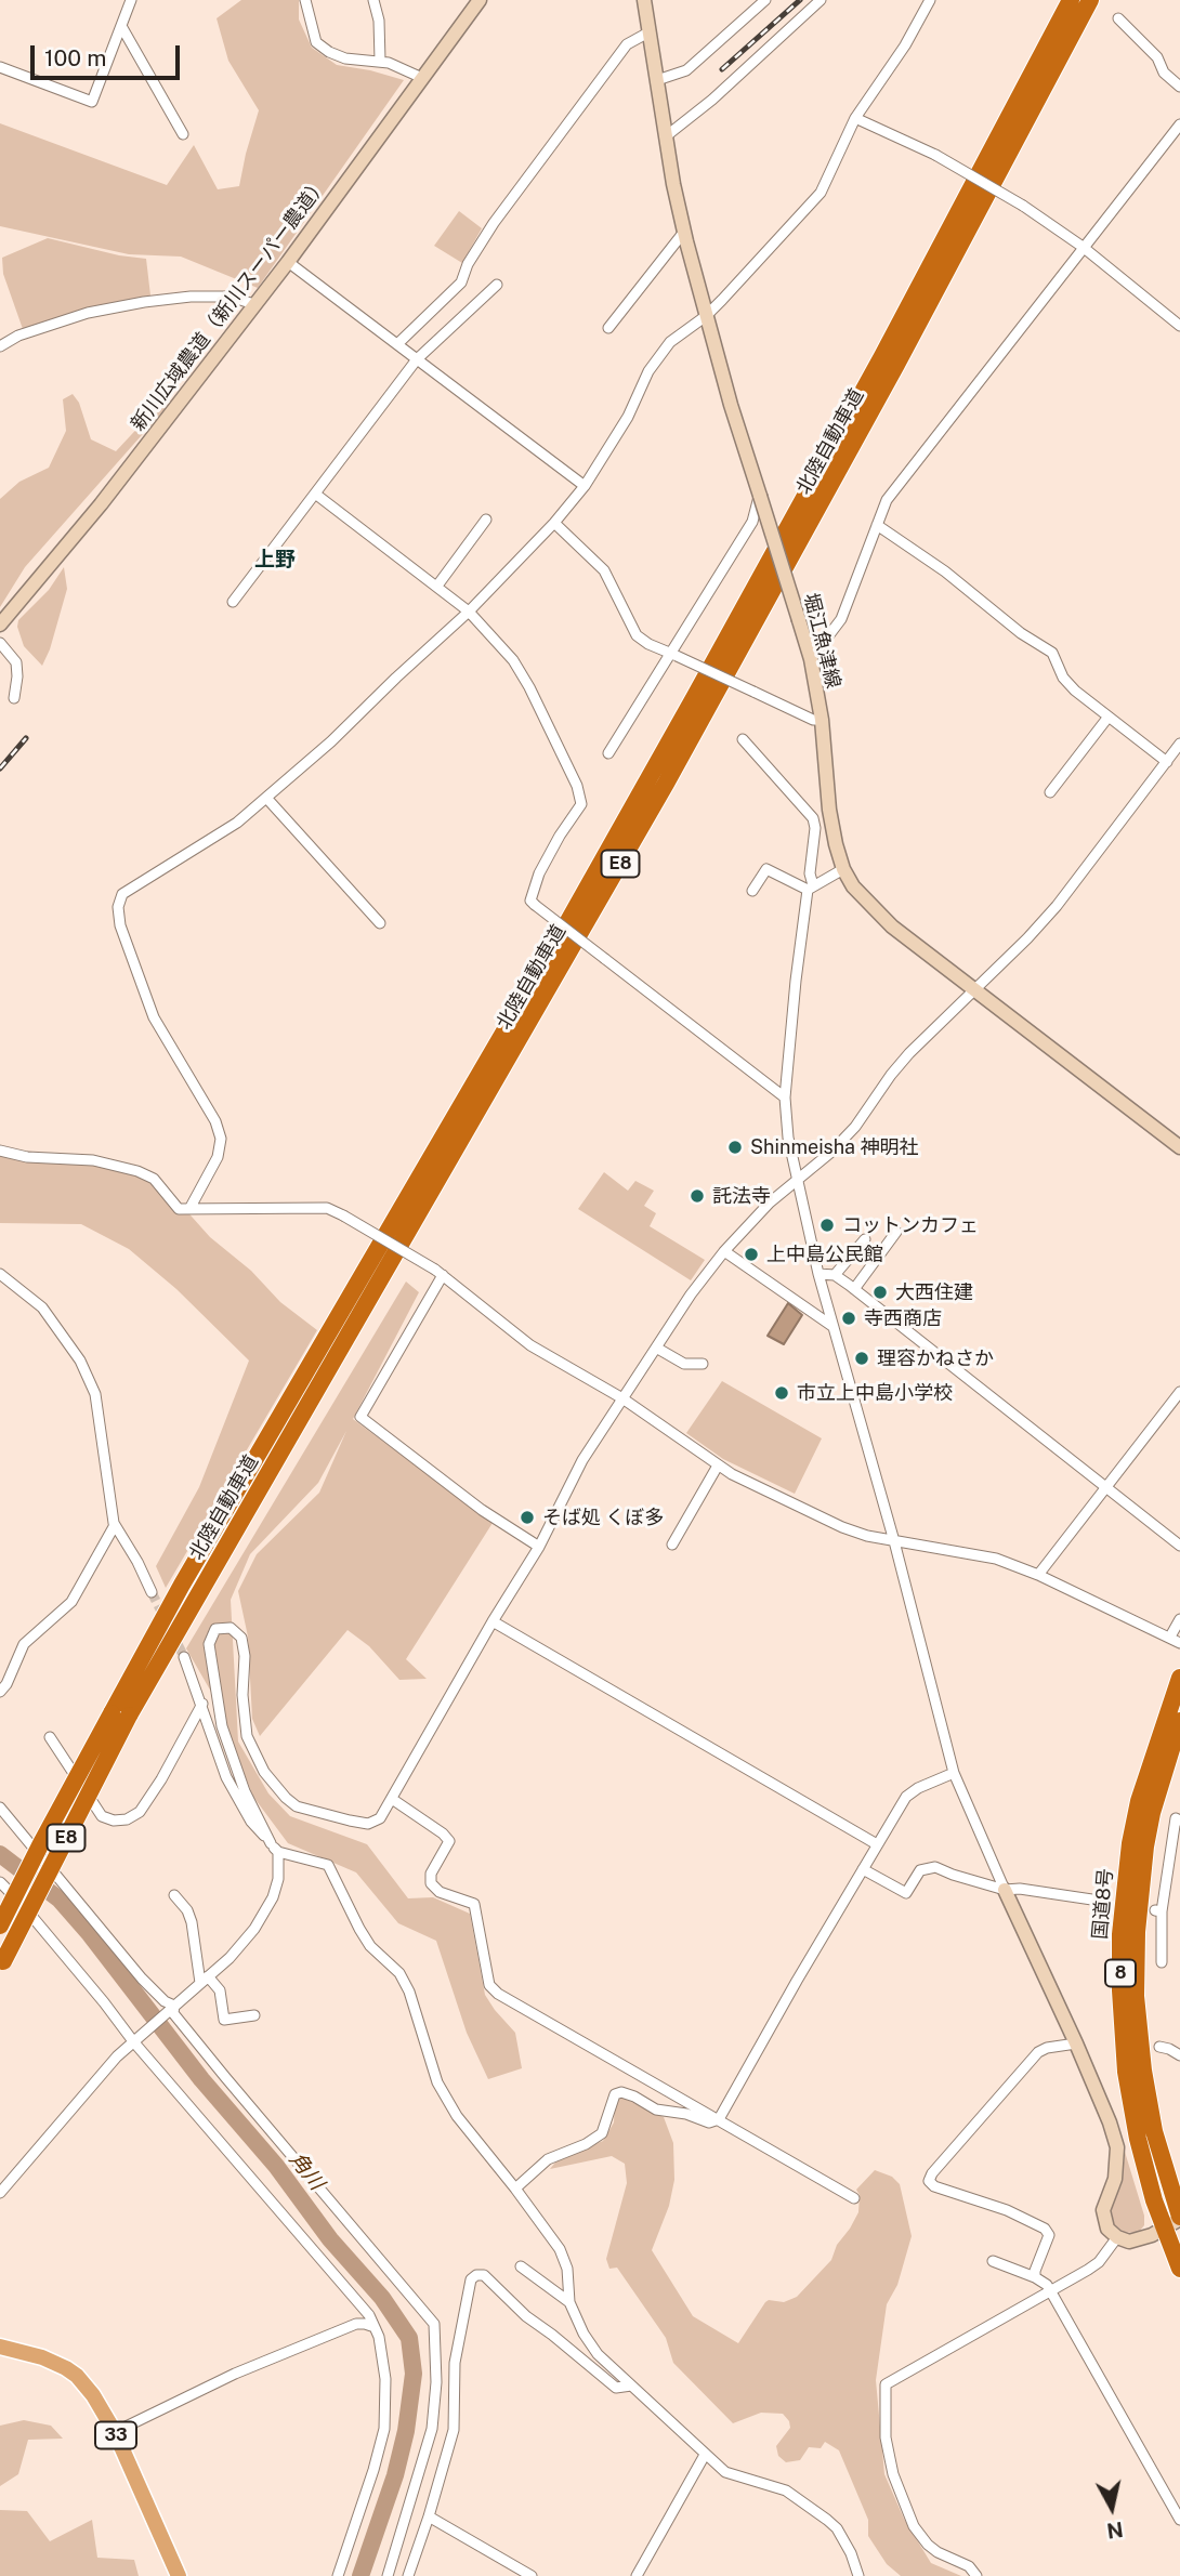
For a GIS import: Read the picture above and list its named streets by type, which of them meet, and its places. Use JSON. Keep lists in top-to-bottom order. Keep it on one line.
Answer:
{"streets":{"highway":["北陸自動車道","E8","国道8号","8"],"main road":["新川広域農道（新川スーパー農道）","堀江魚津線","33"]},"districts":["上野"],"water":["角川"],"places":["Shinmeisha 神明社","託法寺","コットンカフェ","上中島公民館","大西住建","寺西商店","理容かねさか","市立上中島小学校","そば処 くぼ多"],"scale_bar":"100 m","north":"bottom"}
